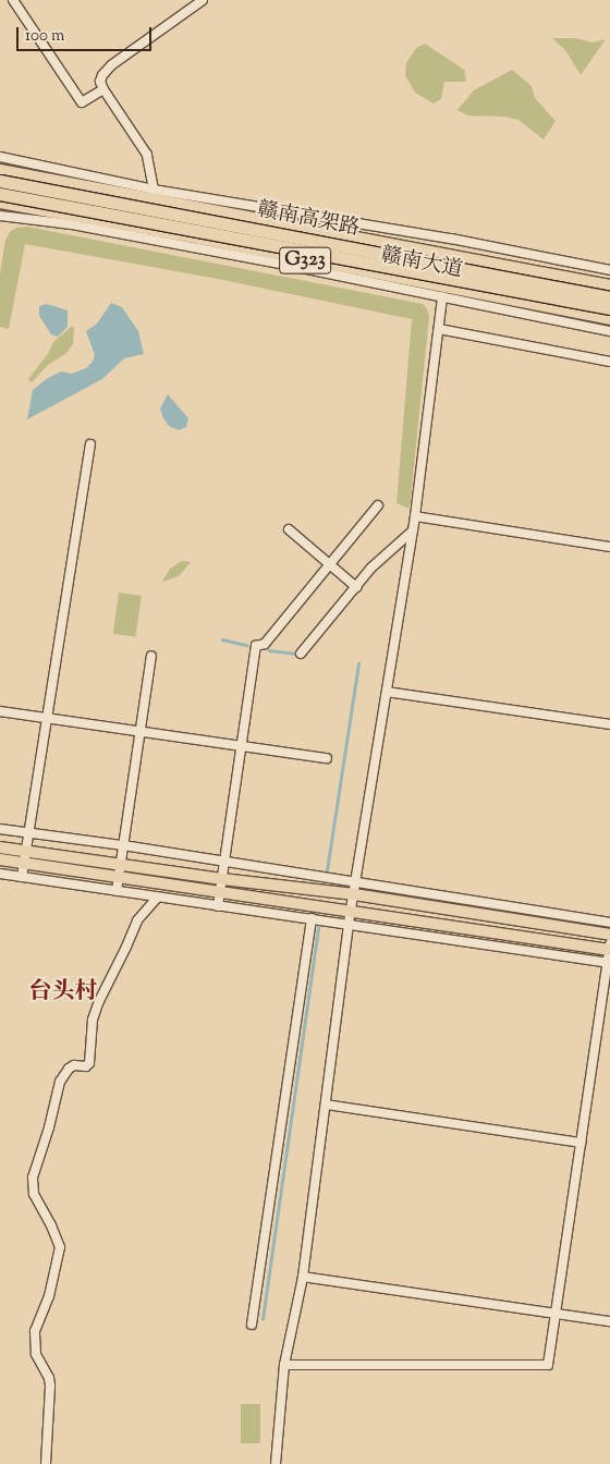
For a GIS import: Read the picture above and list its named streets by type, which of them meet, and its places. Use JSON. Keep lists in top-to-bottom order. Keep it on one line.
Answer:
{"streets":{"highway":["赣南高架路"],"main road":["G323","赣南大道"]},"crossings":[["赣南高架路","赣南大道"]],"districts":["台头村"],"scale_bar":"100 m"}
